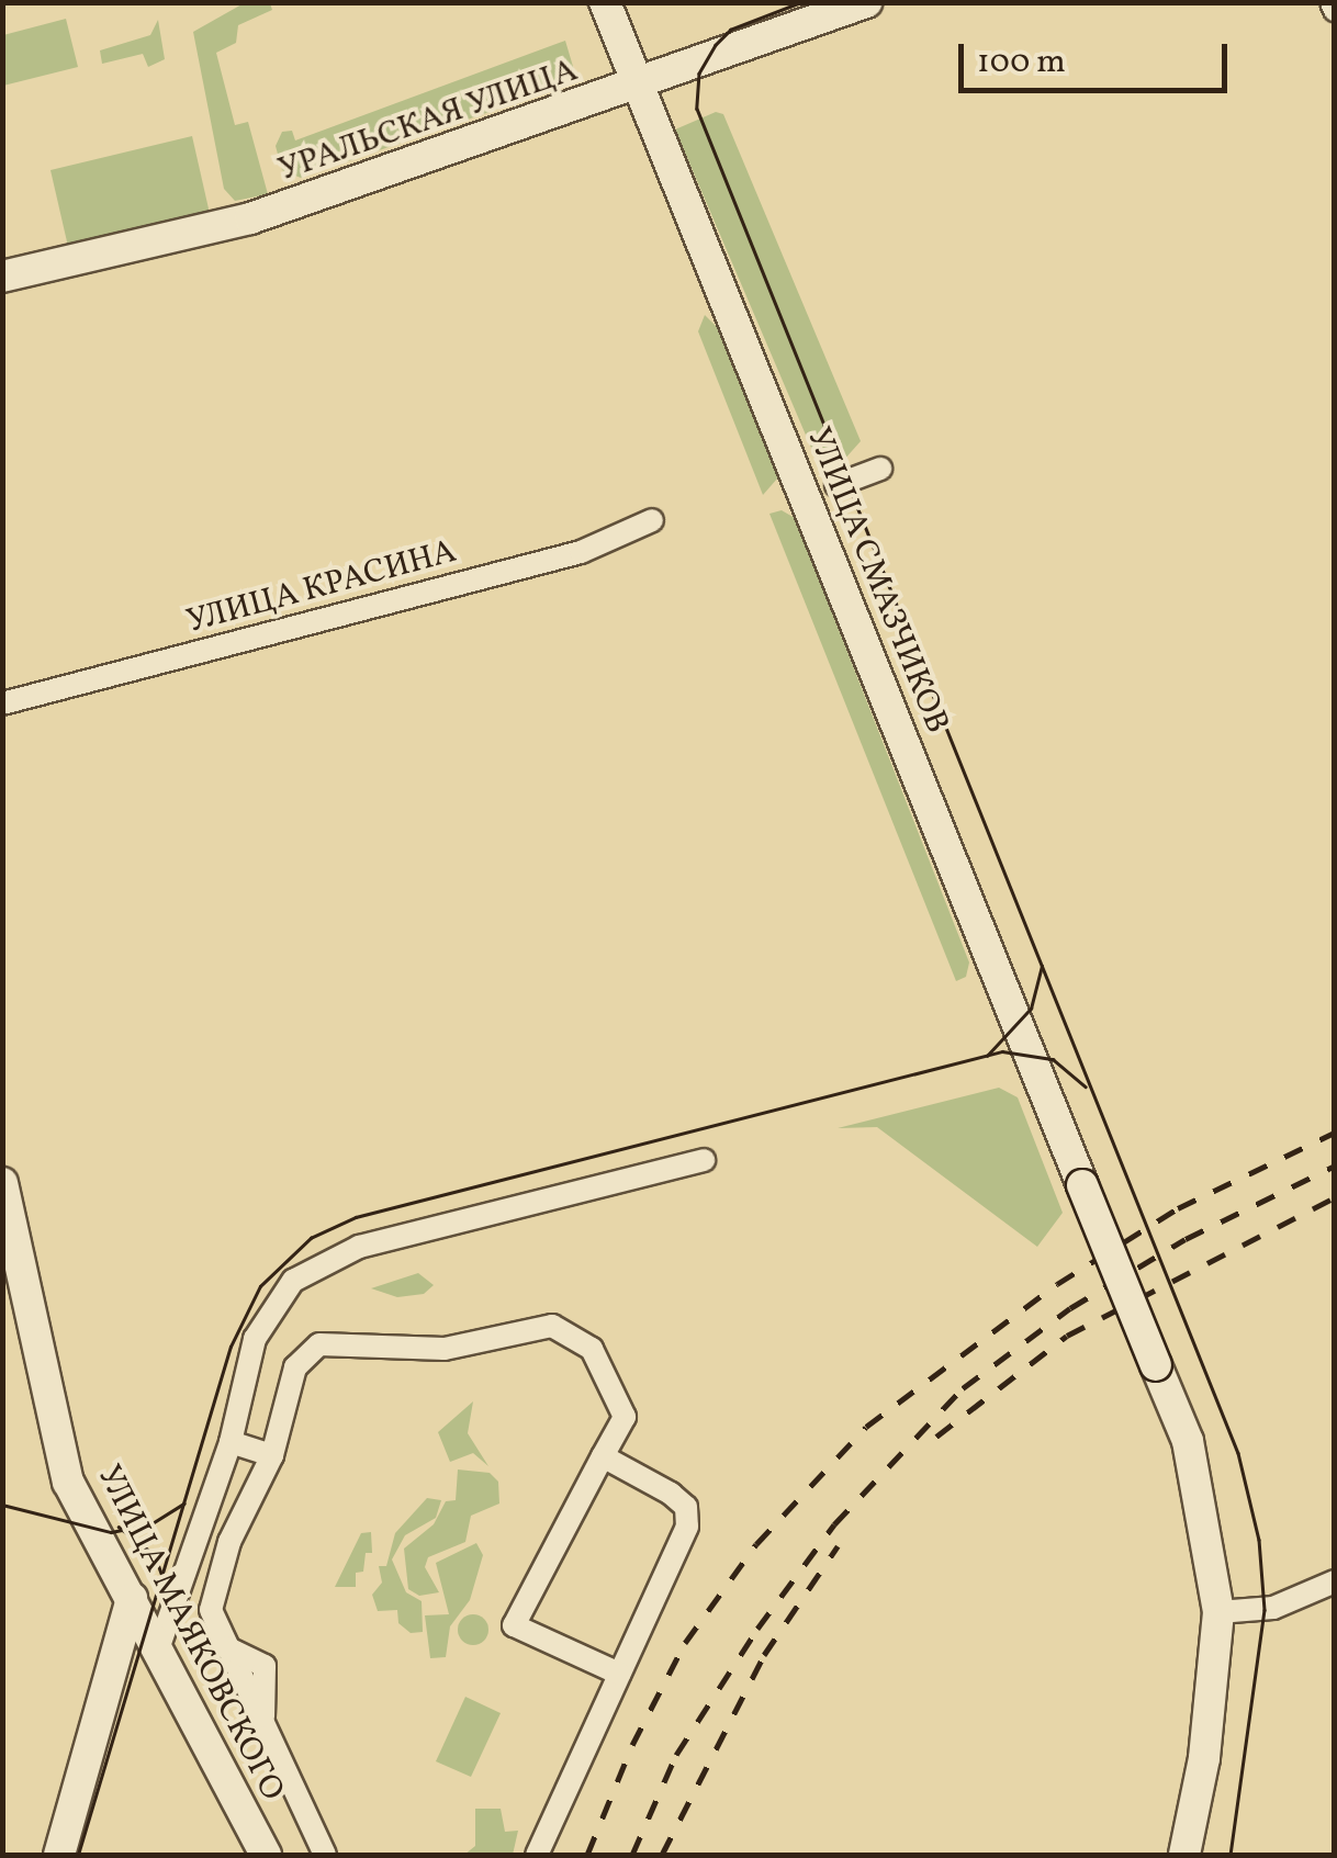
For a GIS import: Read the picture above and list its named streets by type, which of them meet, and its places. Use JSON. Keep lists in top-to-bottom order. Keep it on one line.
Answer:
{"streets":{"main road":["УРАЛЬСКАЯ УЛИЦА","УЛИЦА СМАЗЧИКОВ","УЛИЦА МАЯКОВСКОГО"],"street":["УЛИЦА КРАСИНА"]},"crossings":[["УРАЛЬСКАЯ УЛИЦА","УЛИЦА СМАЗЧИКОВ"]],"scale_bar":"100 m"}
